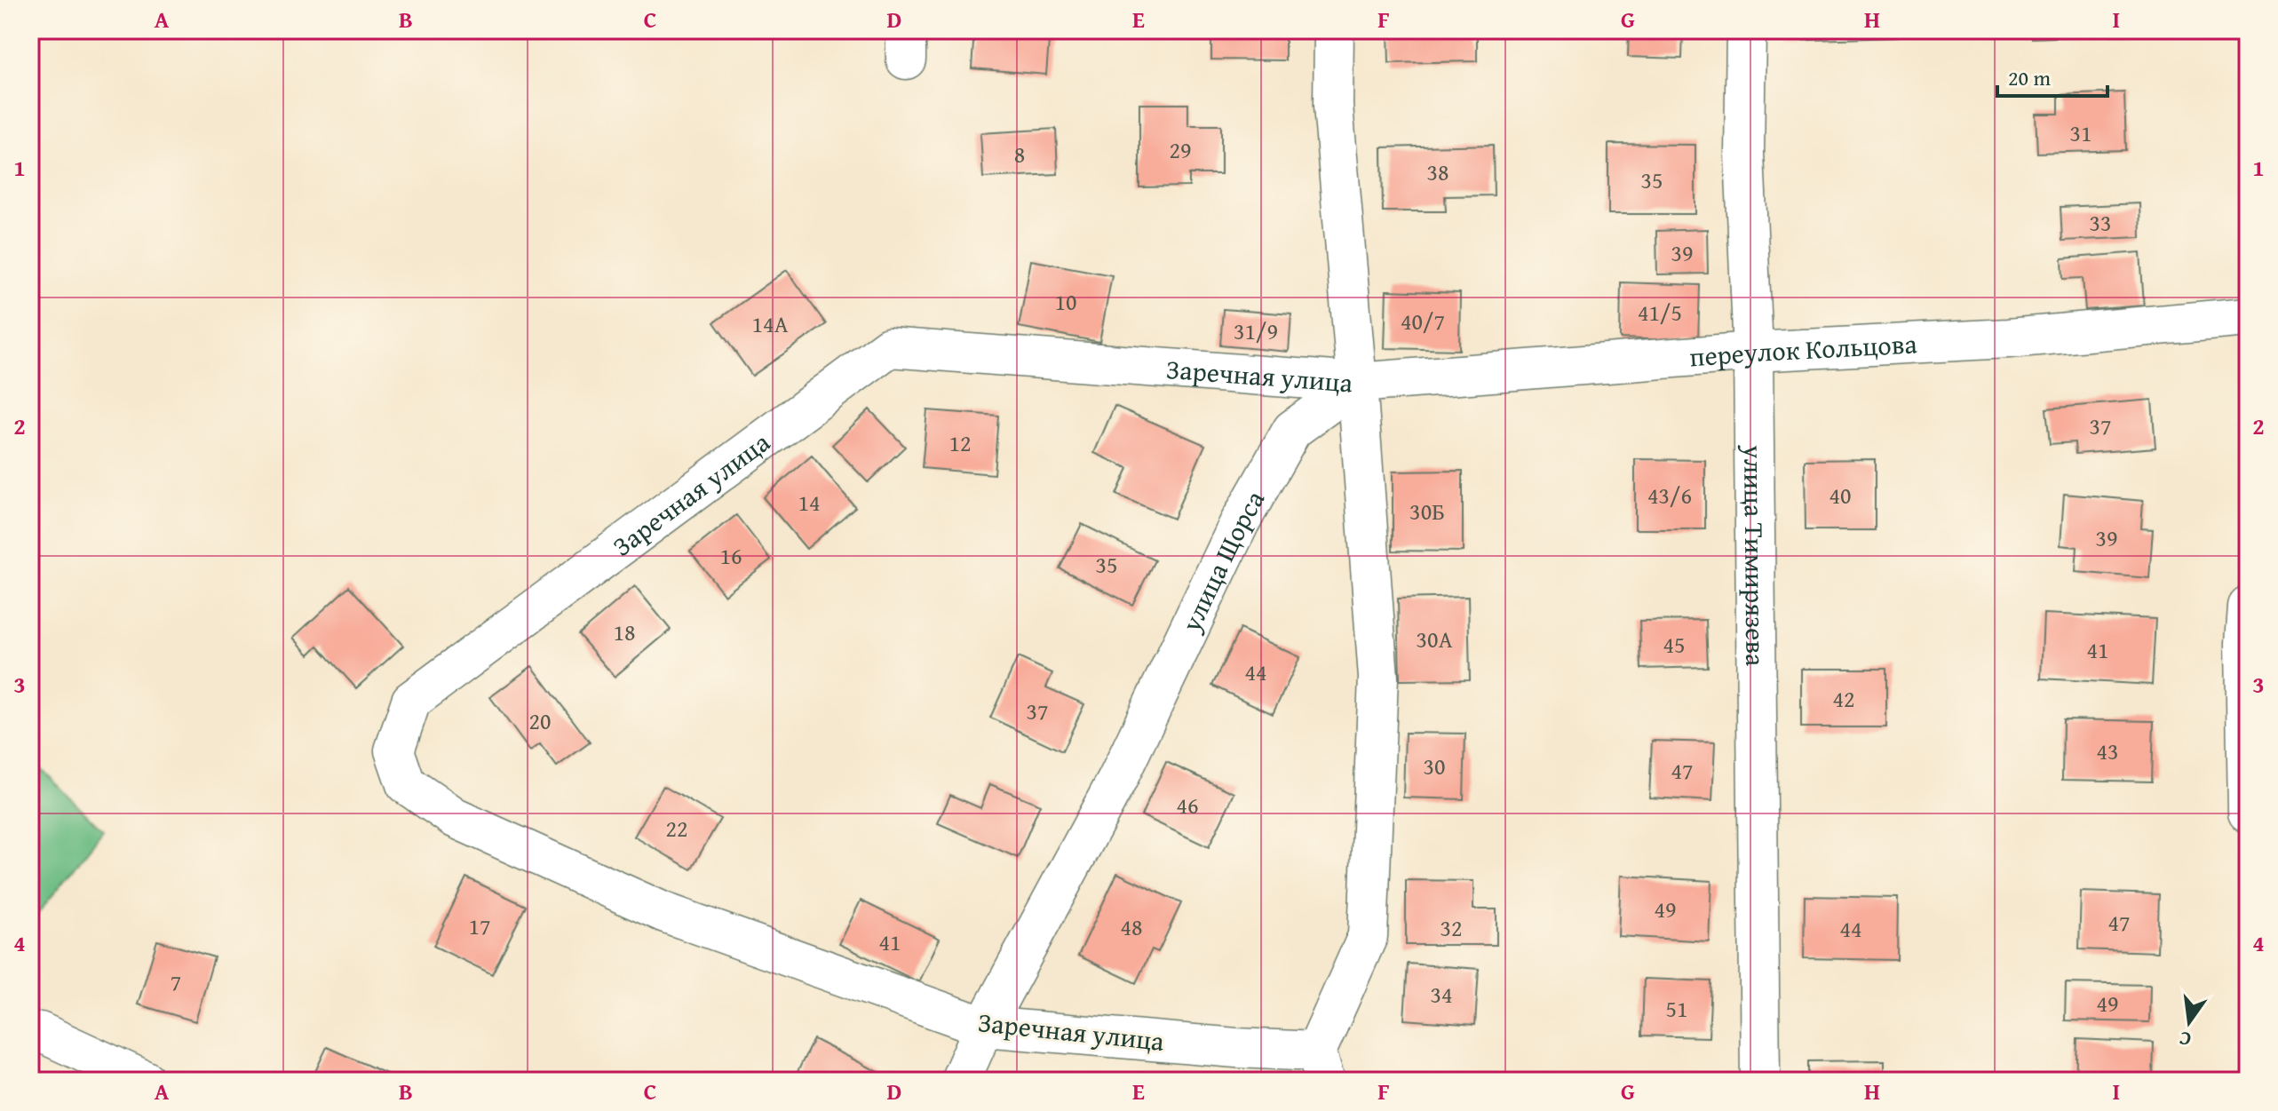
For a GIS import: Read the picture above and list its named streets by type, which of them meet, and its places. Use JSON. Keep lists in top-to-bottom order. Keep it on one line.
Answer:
{"streets":{"street":["переулок Кольцова","Заречная улица","улица Тимирязева","улица Щорса"]},"crossings":[["переулок Кольцова","Заречная улица"],["переулок Кольцова","улица Тимирязева"],["переулок Кольцова","улица Щорса"],["Заречная улица","улица Щорса"]],"house_numbers":["31","29","8","38","35","33","39","10","41/5","40/7","14А","31/9","37","12","43/6","40","14","30Б","39","16","35","18","30А","45","41","44","42","37","20","43","30","47","46","22","49","47","17","48","32","44","41","7","34","49","51"],"scale_bar":"20 m","north":"bottom","grid":{"columns":["A","B","C","D","E","F","G","H","I"],"rows":["1","2","3","4"]}}
